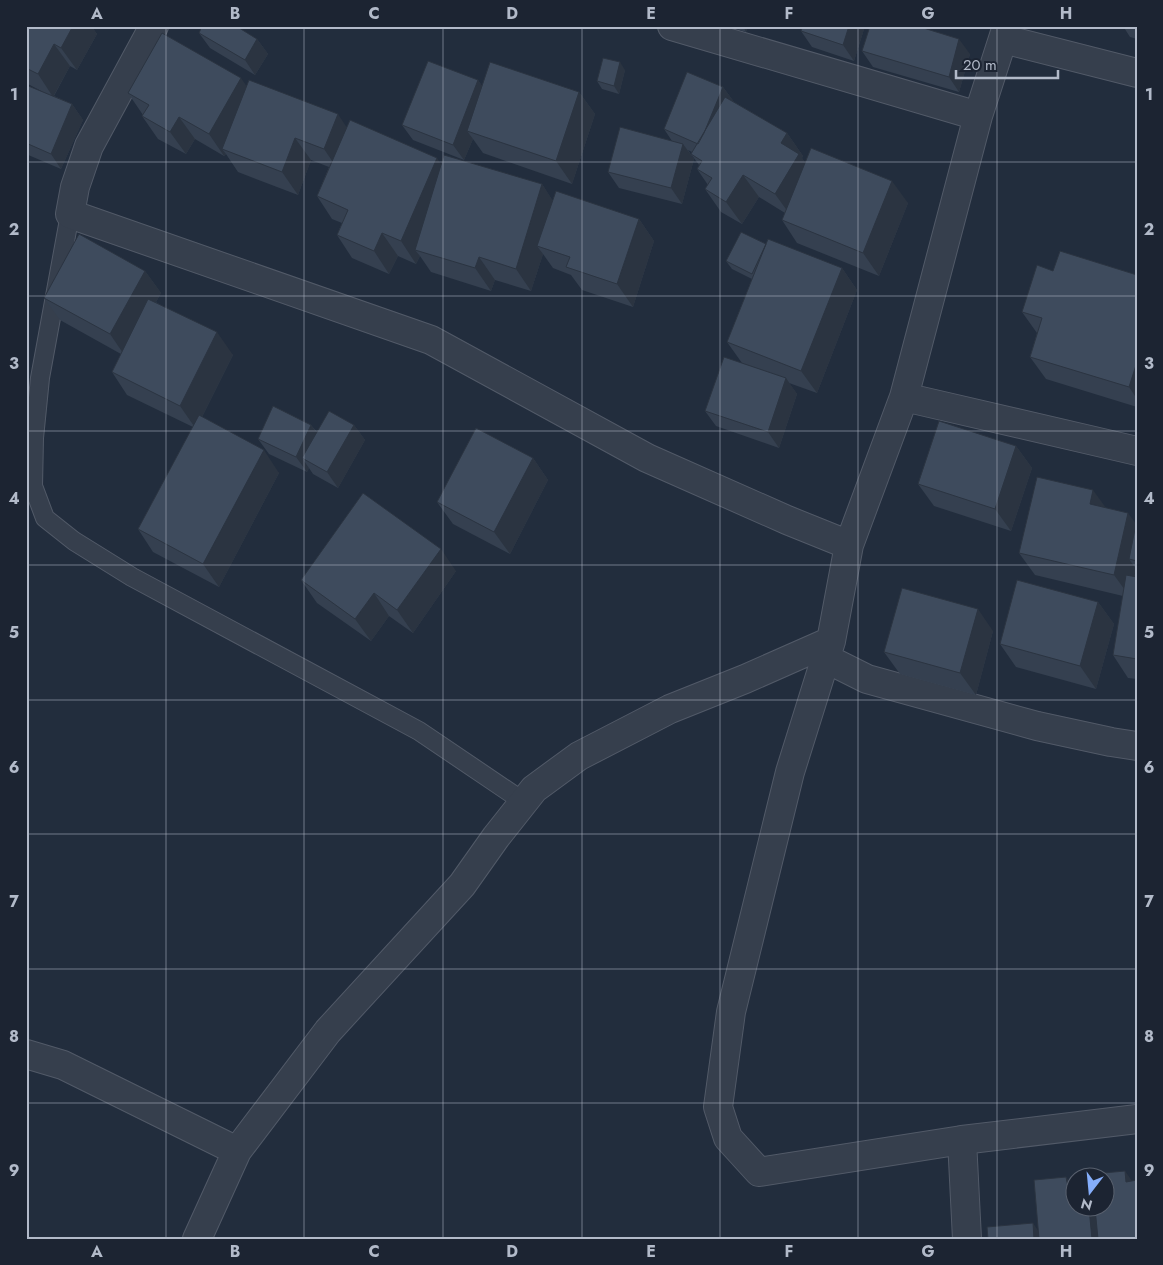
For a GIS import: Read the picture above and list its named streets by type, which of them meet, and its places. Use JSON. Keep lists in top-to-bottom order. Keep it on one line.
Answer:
{"scale_bar":"20 m","north":"bottom","grid":{"columns":["A","B","C","D","E","F","G","H"],"rows":["1","2","3","4","5","6","7","8","9"]}}
